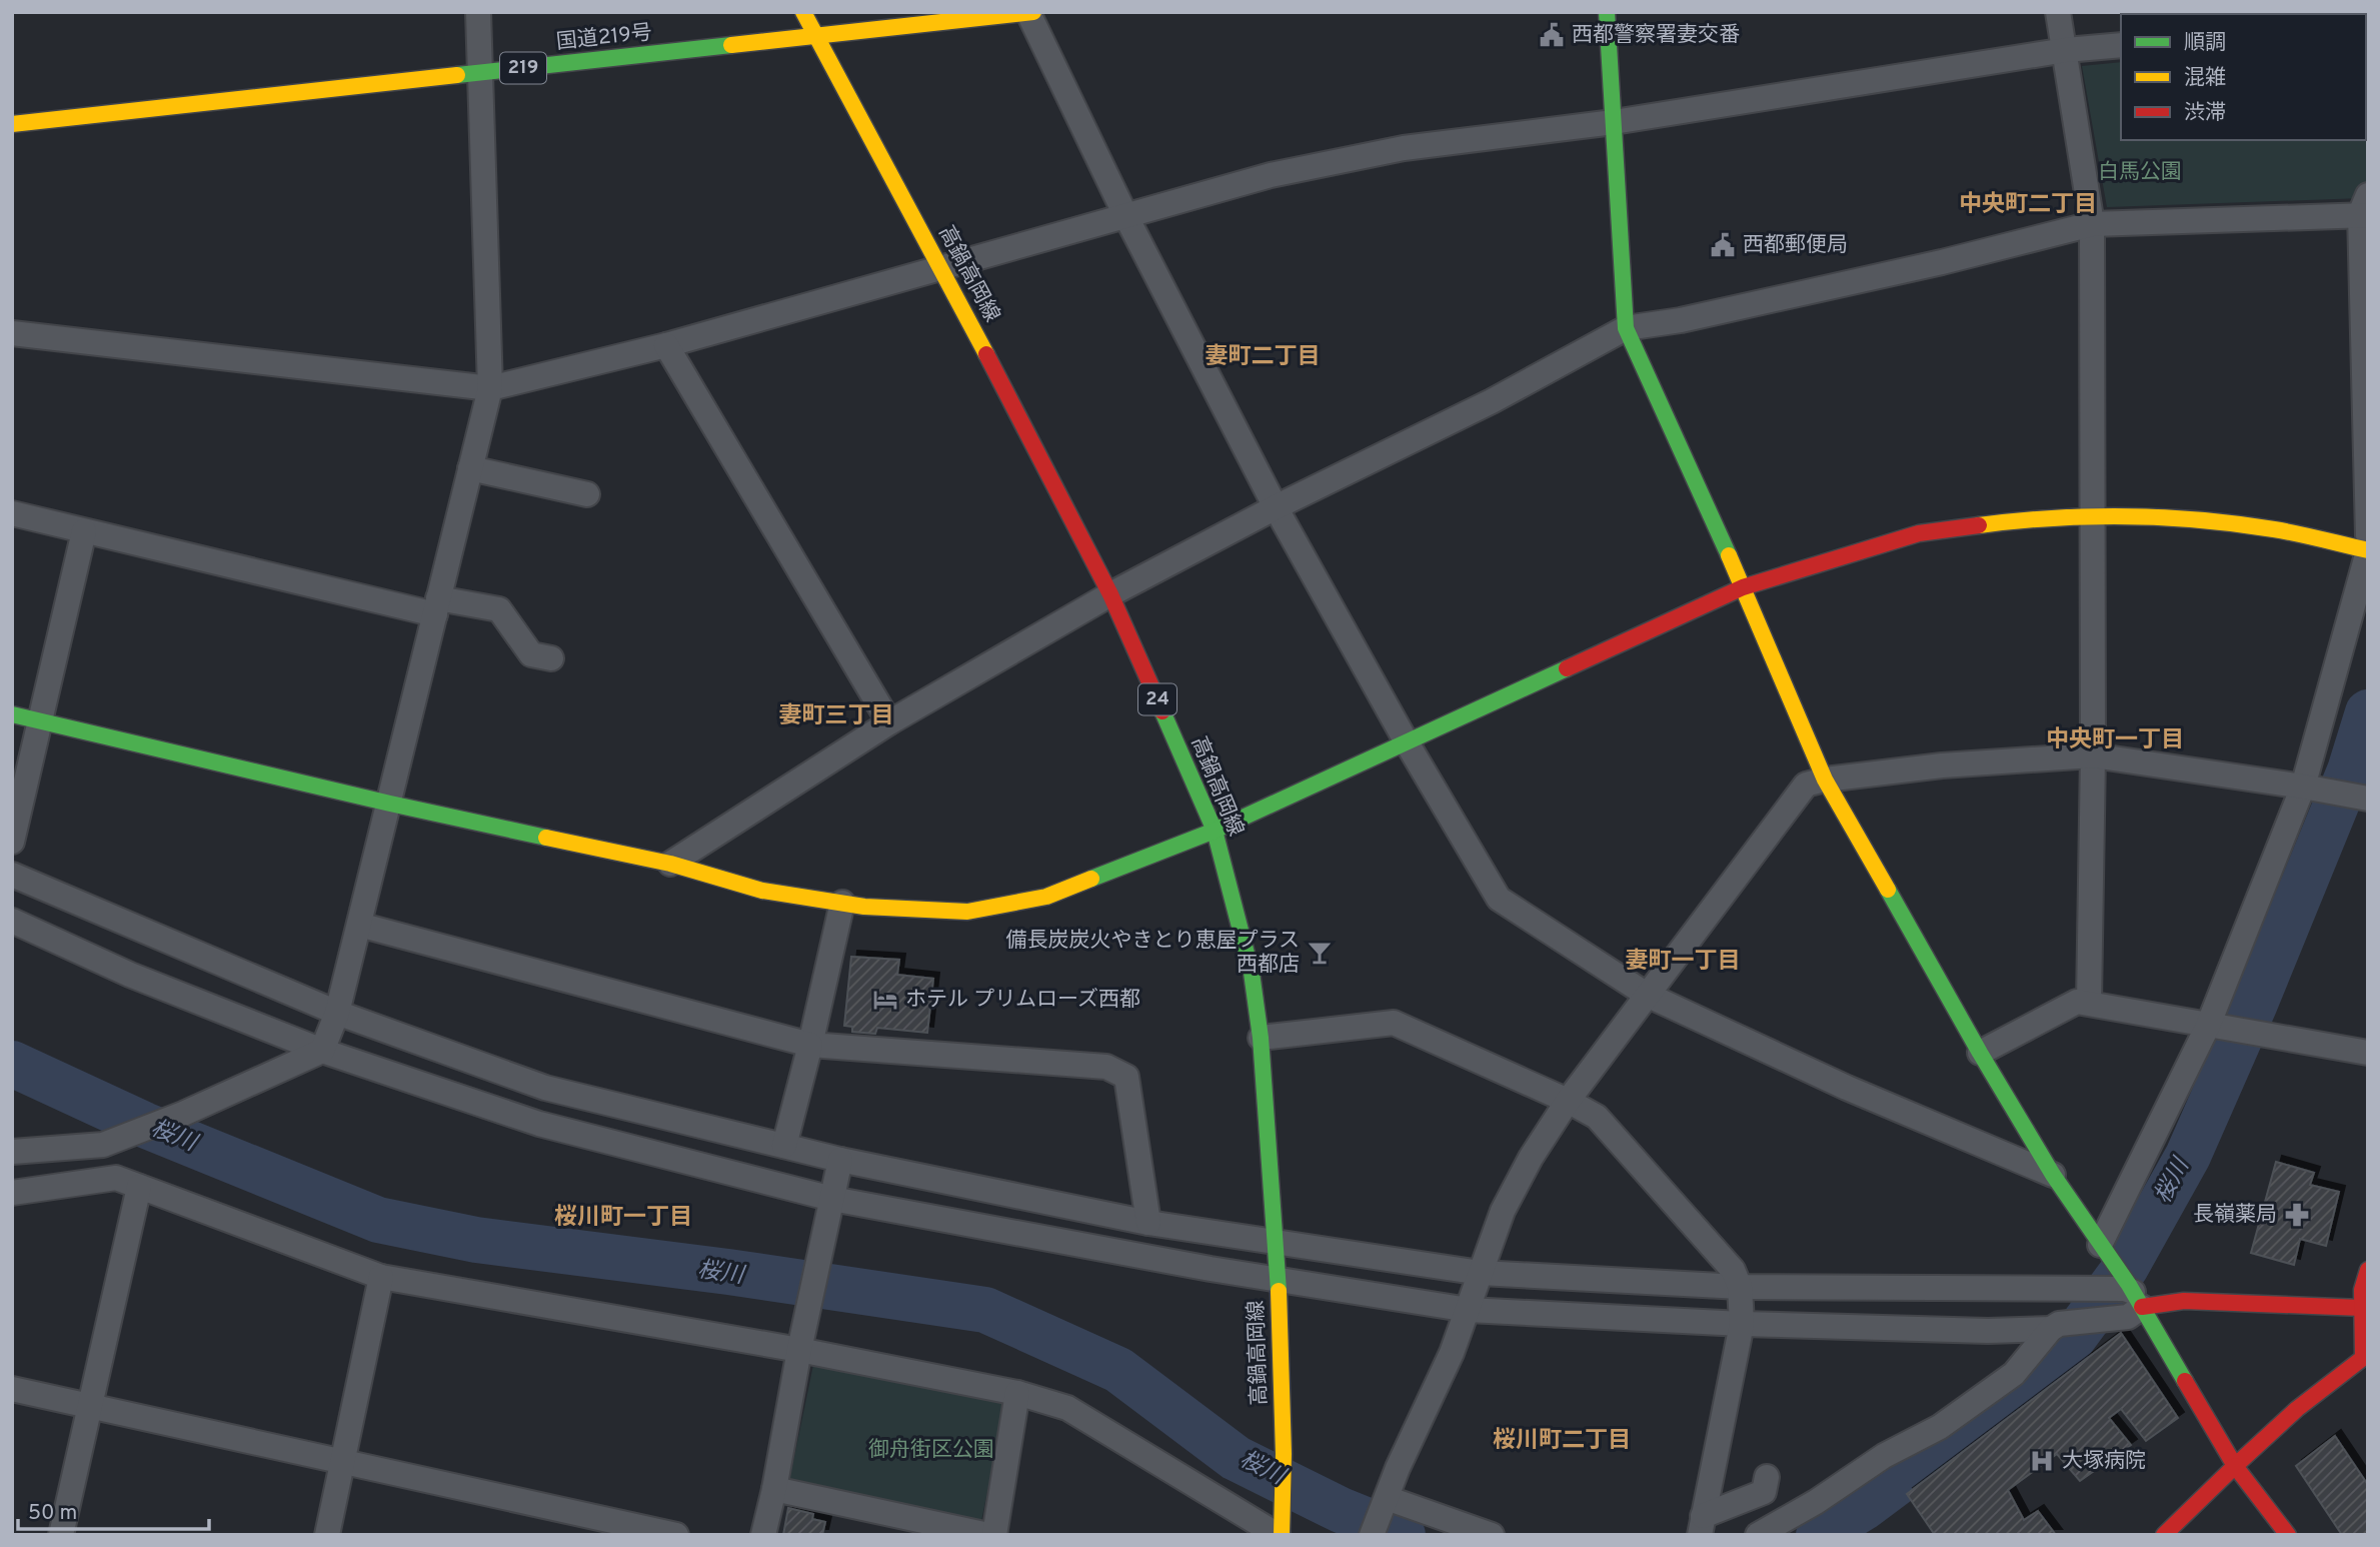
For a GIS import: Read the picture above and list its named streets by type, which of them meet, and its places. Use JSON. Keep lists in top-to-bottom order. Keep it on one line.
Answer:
{"streets":{"main road":["国道219号","219","高鍋高岡線","24"]},"crossings":[["国道219号","高鍋高岡線"]],"districts":["中央町二丁目","妻町二丁目","妻町三丁目","中央町一丁目","妻町一丁目","桜川町一丁目","桜川町二丁目"],"water":["桜川"],"parks":["白馬公園","御舟街区公園"],"places":{"public building":["西都警察署妻交番","西都郵便局"],"bar":["備長炭炭火やきとり恵屋プラス 西都店"],"hotel":["ホテル プリムローズ西都"],"pharmacy":["長嶺薬局"],"hospital":["大塚病院"]},"legend":["順調","混雑","渋滞"],"scale_bar":"50 m"}
